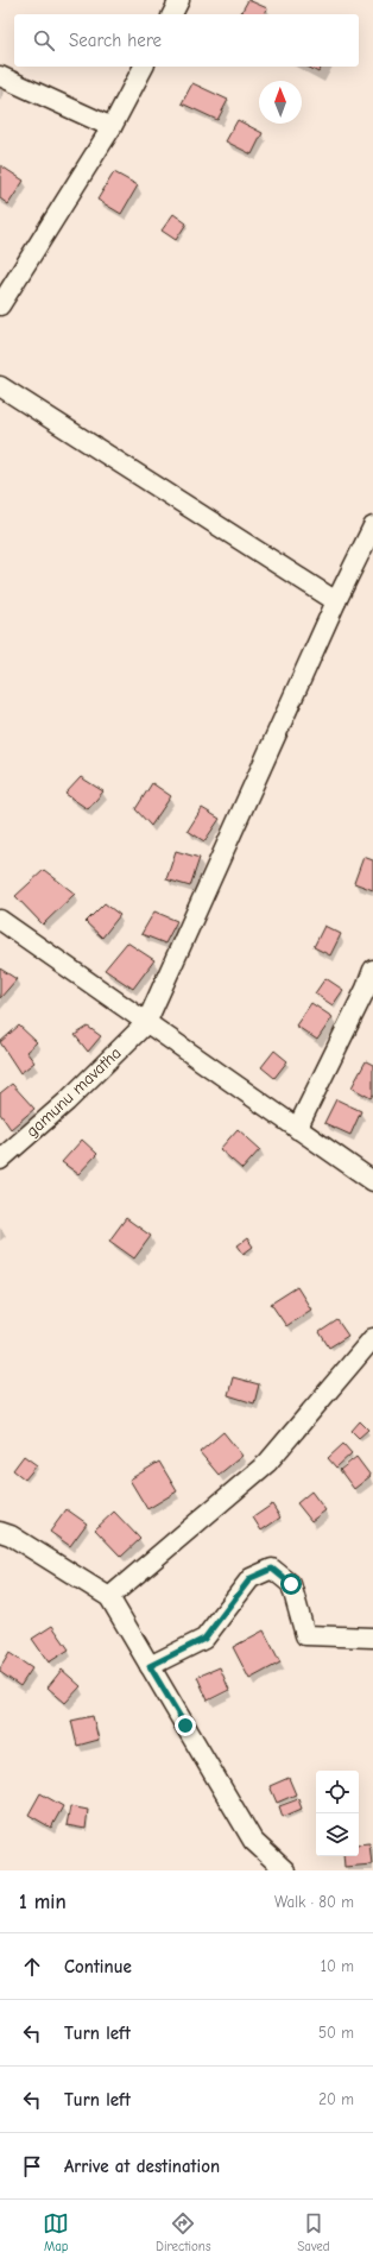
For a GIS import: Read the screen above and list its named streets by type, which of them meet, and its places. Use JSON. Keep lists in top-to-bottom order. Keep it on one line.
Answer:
{"streets":{"street":["gamunu mavatha"]},"north":"top","page":{"search":"Search here","heading":["1 min","Walk · 80 m"],"list":[["Continue","10 m"],["Turn left","50 m"],["Turn left","20 m"],"Arrive at destination"],"nav":["Map","Directions","Saved"]}}
